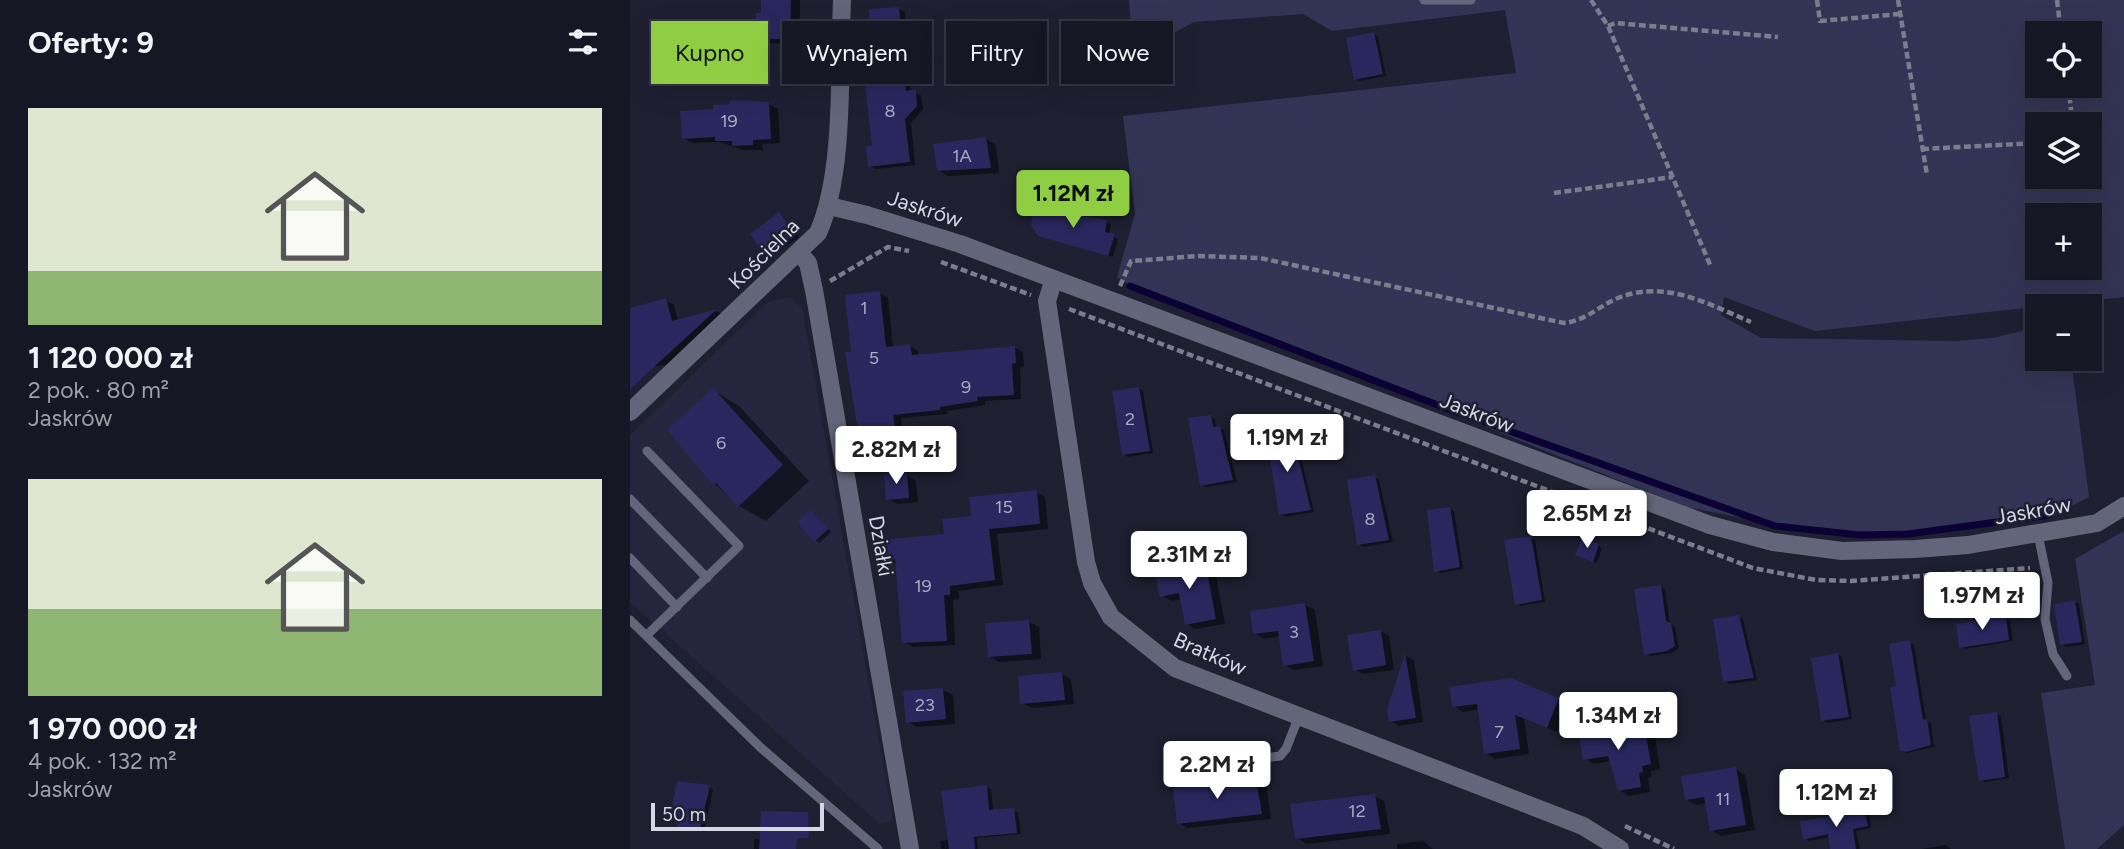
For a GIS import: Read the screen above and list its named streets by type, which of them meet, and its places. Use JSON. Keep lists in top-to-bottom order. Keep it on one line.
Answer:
{"streets":{"street":["Jaskrów","Kościelna","Działki","Bratków"]},"crossings":[["Jaskrów","Kościelna"],["Jaskrów","Bratków"],["Kościelna","Działki"]],"house_numbers":["8","19","1A","1","5","9","2","6","15","8","19","3","23","7","11","12"],"scale_bar":"50 m","page":{"heading":"Oferty: 9","map_buttons":["+","−"],"chip":["Kupno","Wynajem","Filtry","Nowe"],"list":[{"name":"1 120 000 zł","note":"2 pok. · 80 m² · Jaskrów"},{"name":"1 970 000 zł","note":"4 pok. · 132 m² · Jaskrów"}],"price":["1.12M zł","1.19M zł","2.82M zł","2.65M zł","2.31M zł","1.97M zł","1.34M zł","2.2M zł","1.12M zł"],"scale":"50 m"}}
